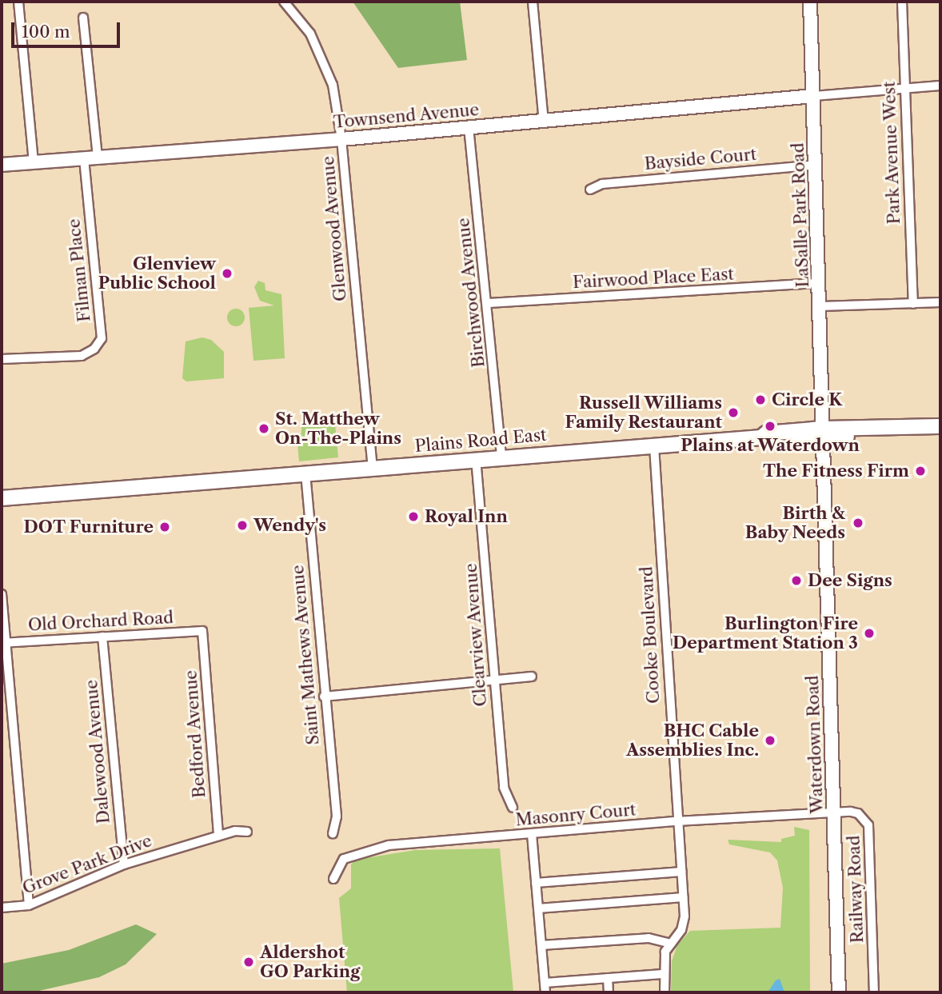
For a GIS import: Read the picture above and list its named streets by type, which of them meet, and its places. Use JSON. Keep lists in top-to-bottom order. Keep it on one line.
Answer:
{"streets":{"main road":["Townsend Avenue","LaSalle Park Road","Plains Road East","Waterdown Road"],"street":["Park Avenue West","Bayside Court","Glenwood Avenue","Filman Place","Fairwood Place East","Birchwood Avenue","Old Orchard Road","Clearview Avenue","Cooke Boulevard","Saint Mathews Avenue","Bedford Avenue","Dalewood Avenue","Masonry Court","Grove Park Drive","Railway Road"]},"crossings":[["Townsend Avenue","LaSalle Park Road"],["Townsend Avenue","Glenwood Avenue"],["Townsend Avenue","Filman Place"],["Townsend Avenue","Birchwood Avenue"],["Bayside Court","LaSalle Park Road"],["LaSalle Park Road","Fairwood Place East"],["LaSalle Park Road","Plains Road East"],["LaSalle Park Road","Waterdown Road"],["Glenwood Avenue","Plains Road East"],["Fairwood Place East","Birchwood Avenue"],["Birchwood Avenue","Plains Road East"],["Plains Road East","Clearview Avenue"],["Plains Road East","Cooke Boulevard"],["Plains Road East","Saint Mathews Avenue"],["Plains Road East","Waterdown Road"],["Old Orchard Road","Bedford Avenue"],["Old Orchard Road","Dalewood Avenue"],["Cooke Boulevard","Masonry Court"],["Bedford Avenue","Grove Park Drive"],["Waterdown Road","Masonry Court"],["Waterdown Road","Railway Road"],["Dalewood Avenue","Grove Park Drive"],["Masonry Court","Railway Road"]],"places":["Glenview Public School","Circle K","Russell Williams Family Restaurant","Plains at Waterdown","St. Matthew On-The-Plains","The Fitness Firm","Royal Inn","Birth & Baby Needs","Wendy's","DOT Furniture","Dee Signs","Burlington Fire Department Station 3","BHC Cable Assemblies Inc.","Aldershot GO Parking"],"scale_bar":"100 m"}
